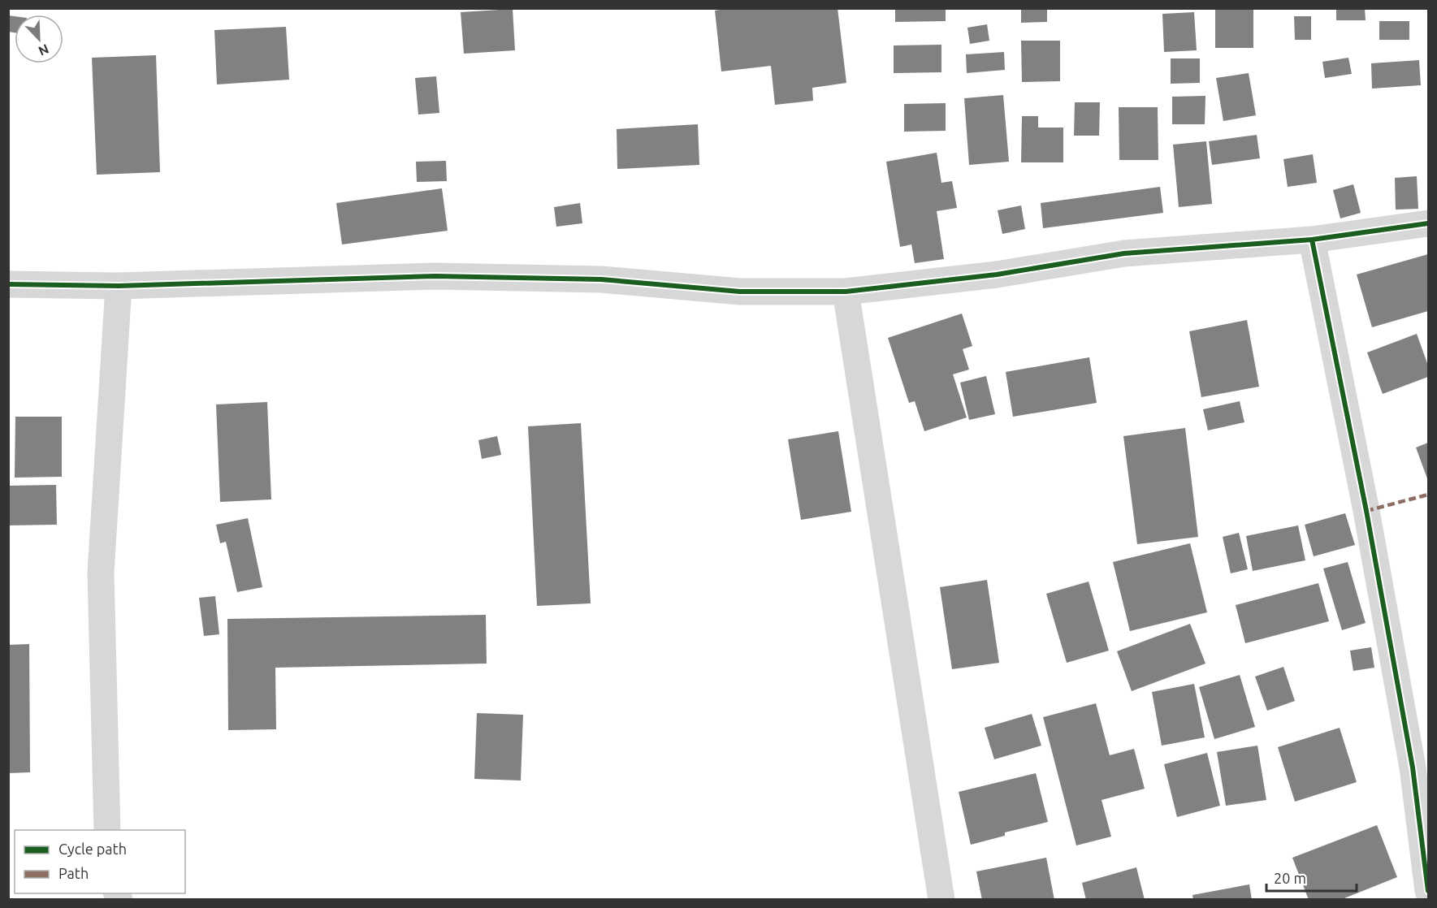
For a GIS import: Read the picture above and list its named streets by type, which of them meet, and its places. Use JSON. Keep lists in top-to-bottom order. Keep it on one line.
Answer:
{"legend":["Cycle path","Path"],"scale_bar":"20 m","north":"bottom right"}
